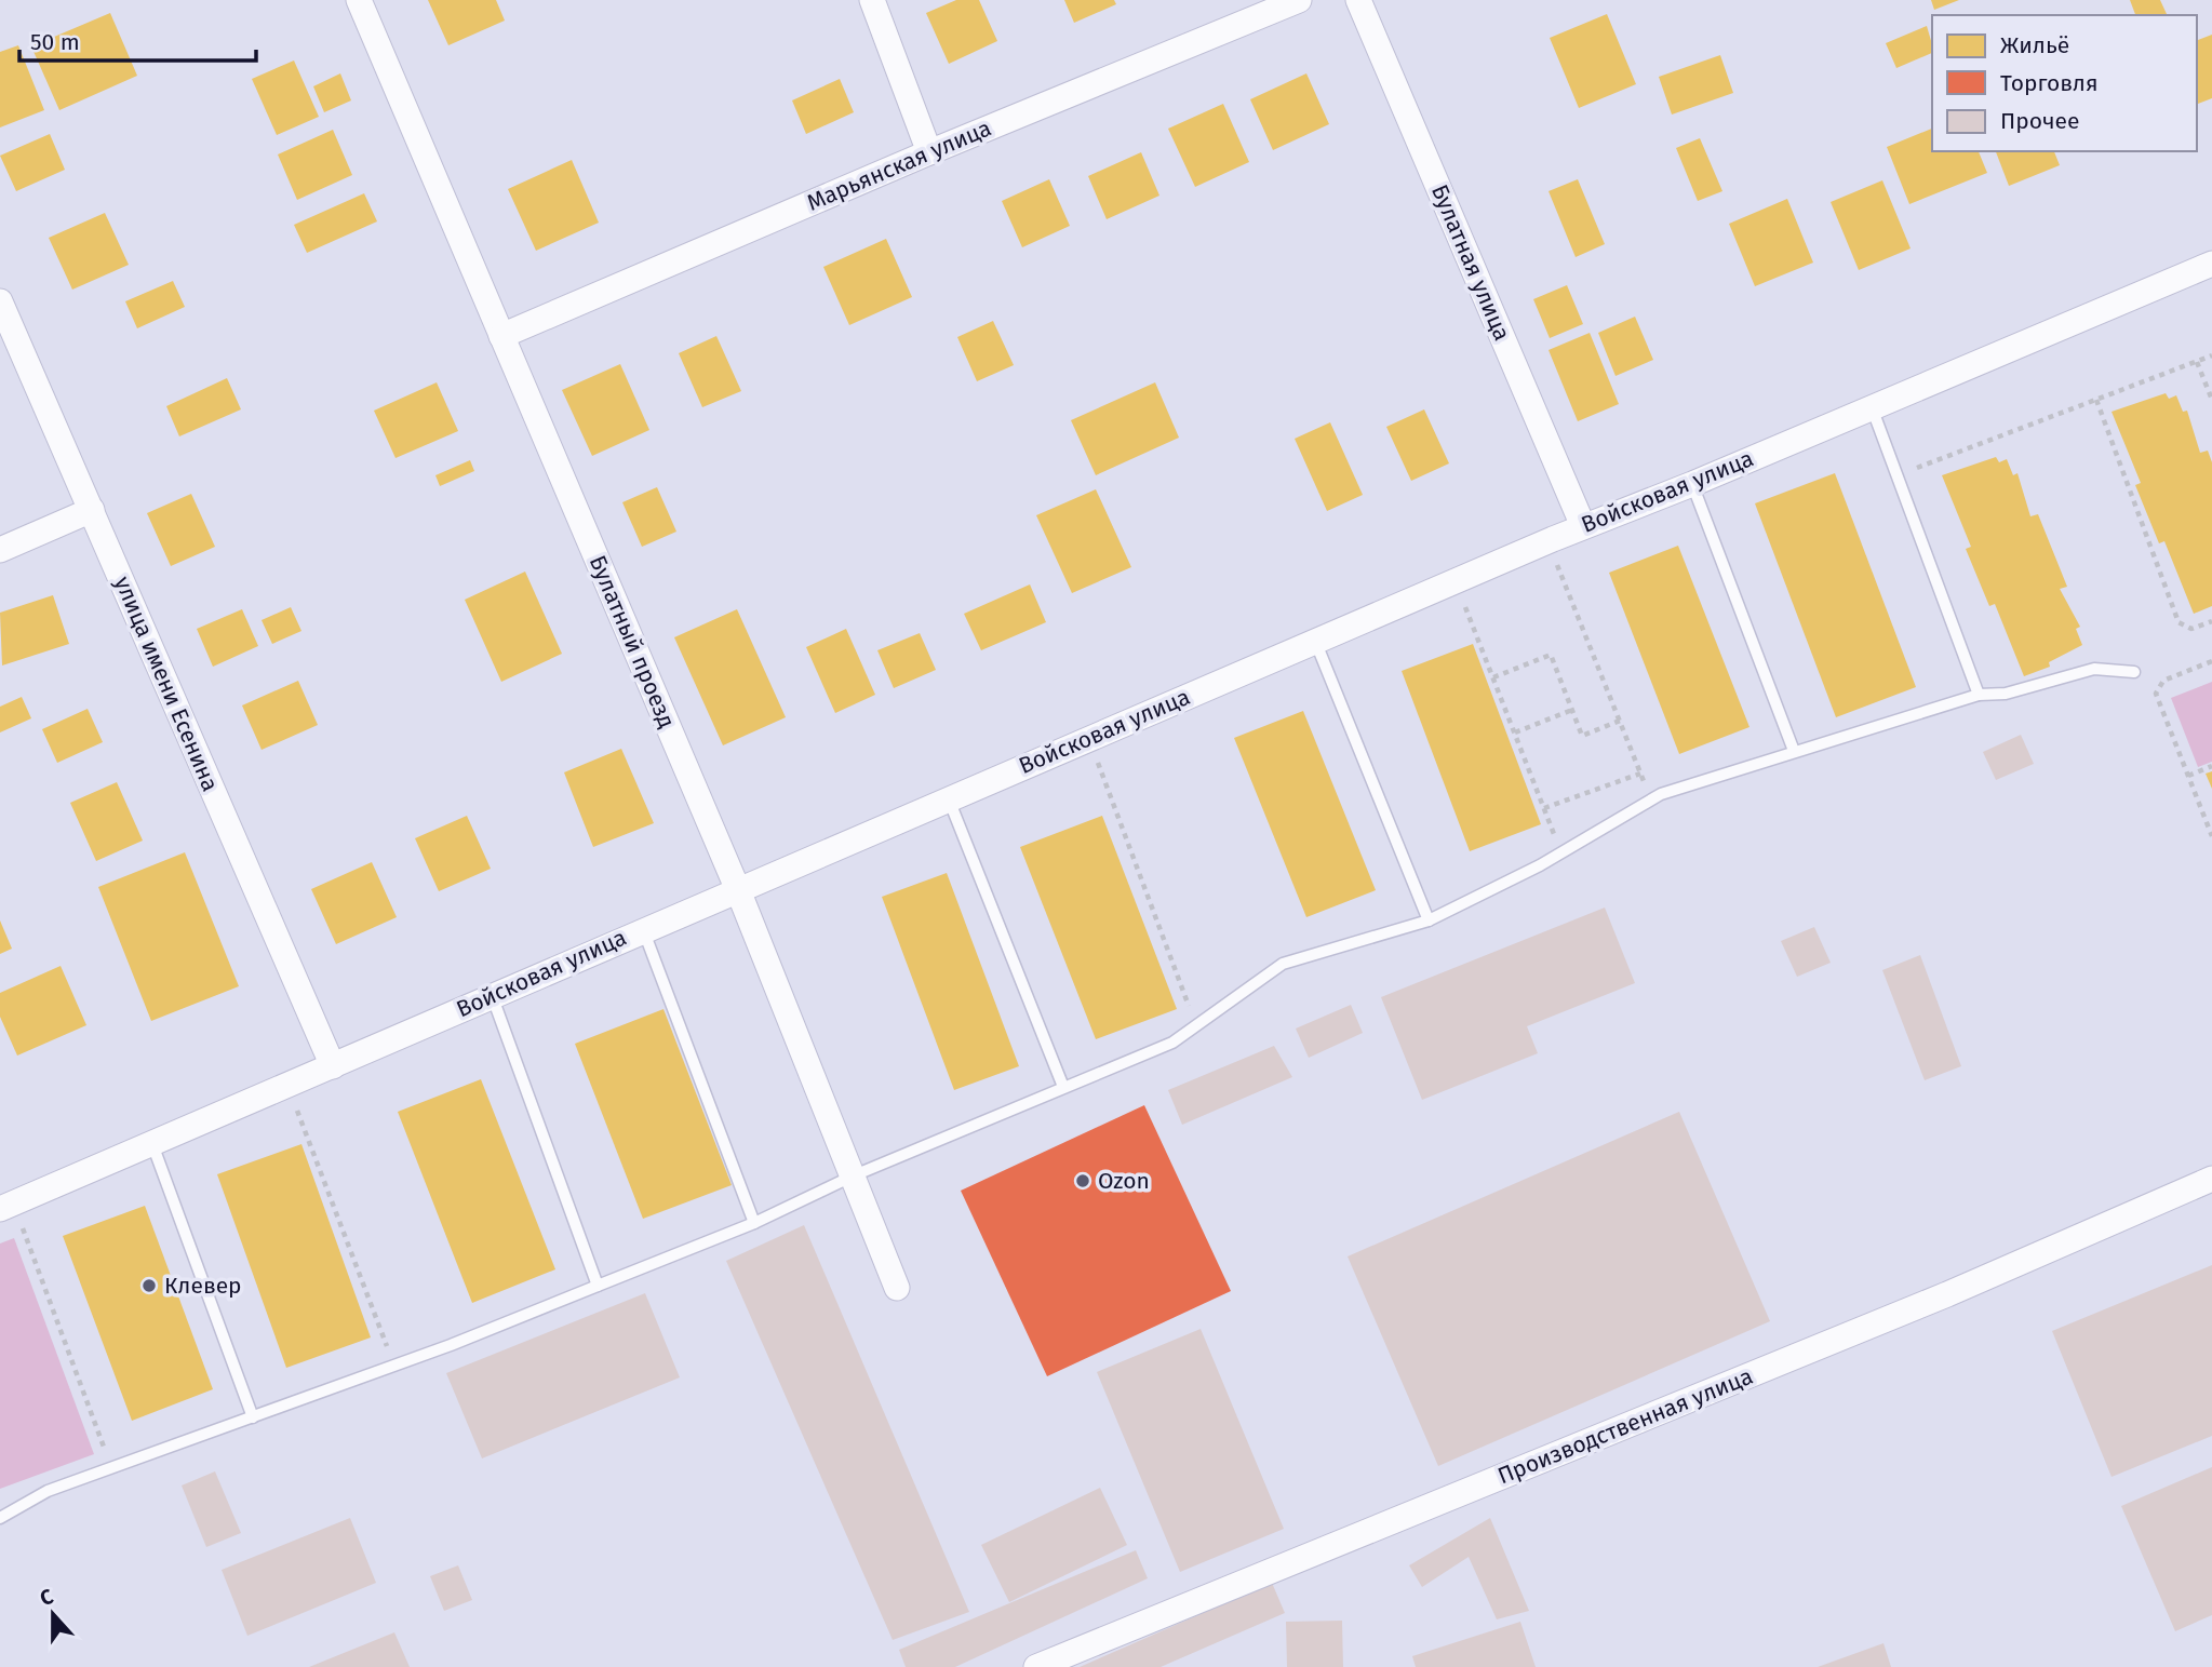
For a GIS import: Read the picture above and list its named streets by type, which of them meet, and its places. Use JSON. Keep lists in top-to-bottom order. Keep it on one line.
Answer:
{"streets":{"street":["Марьянская улица","Булатная улица","Войсковая улица","Булатный проезд","улица имени Есенина","Производственная улица"]},"crossings":[["Марьянская улица","Булатный проезд"],["Булатная улица","Войсковая улица"],["Войсковая улица","Булатный проезд"],["Войсковая улица","улица имени Есенина"]],"places":["Ozon","Клевер"],"legend":["Жильё","Торговля","Прочее"],"scale_bar":"50 m","north":"top"}
